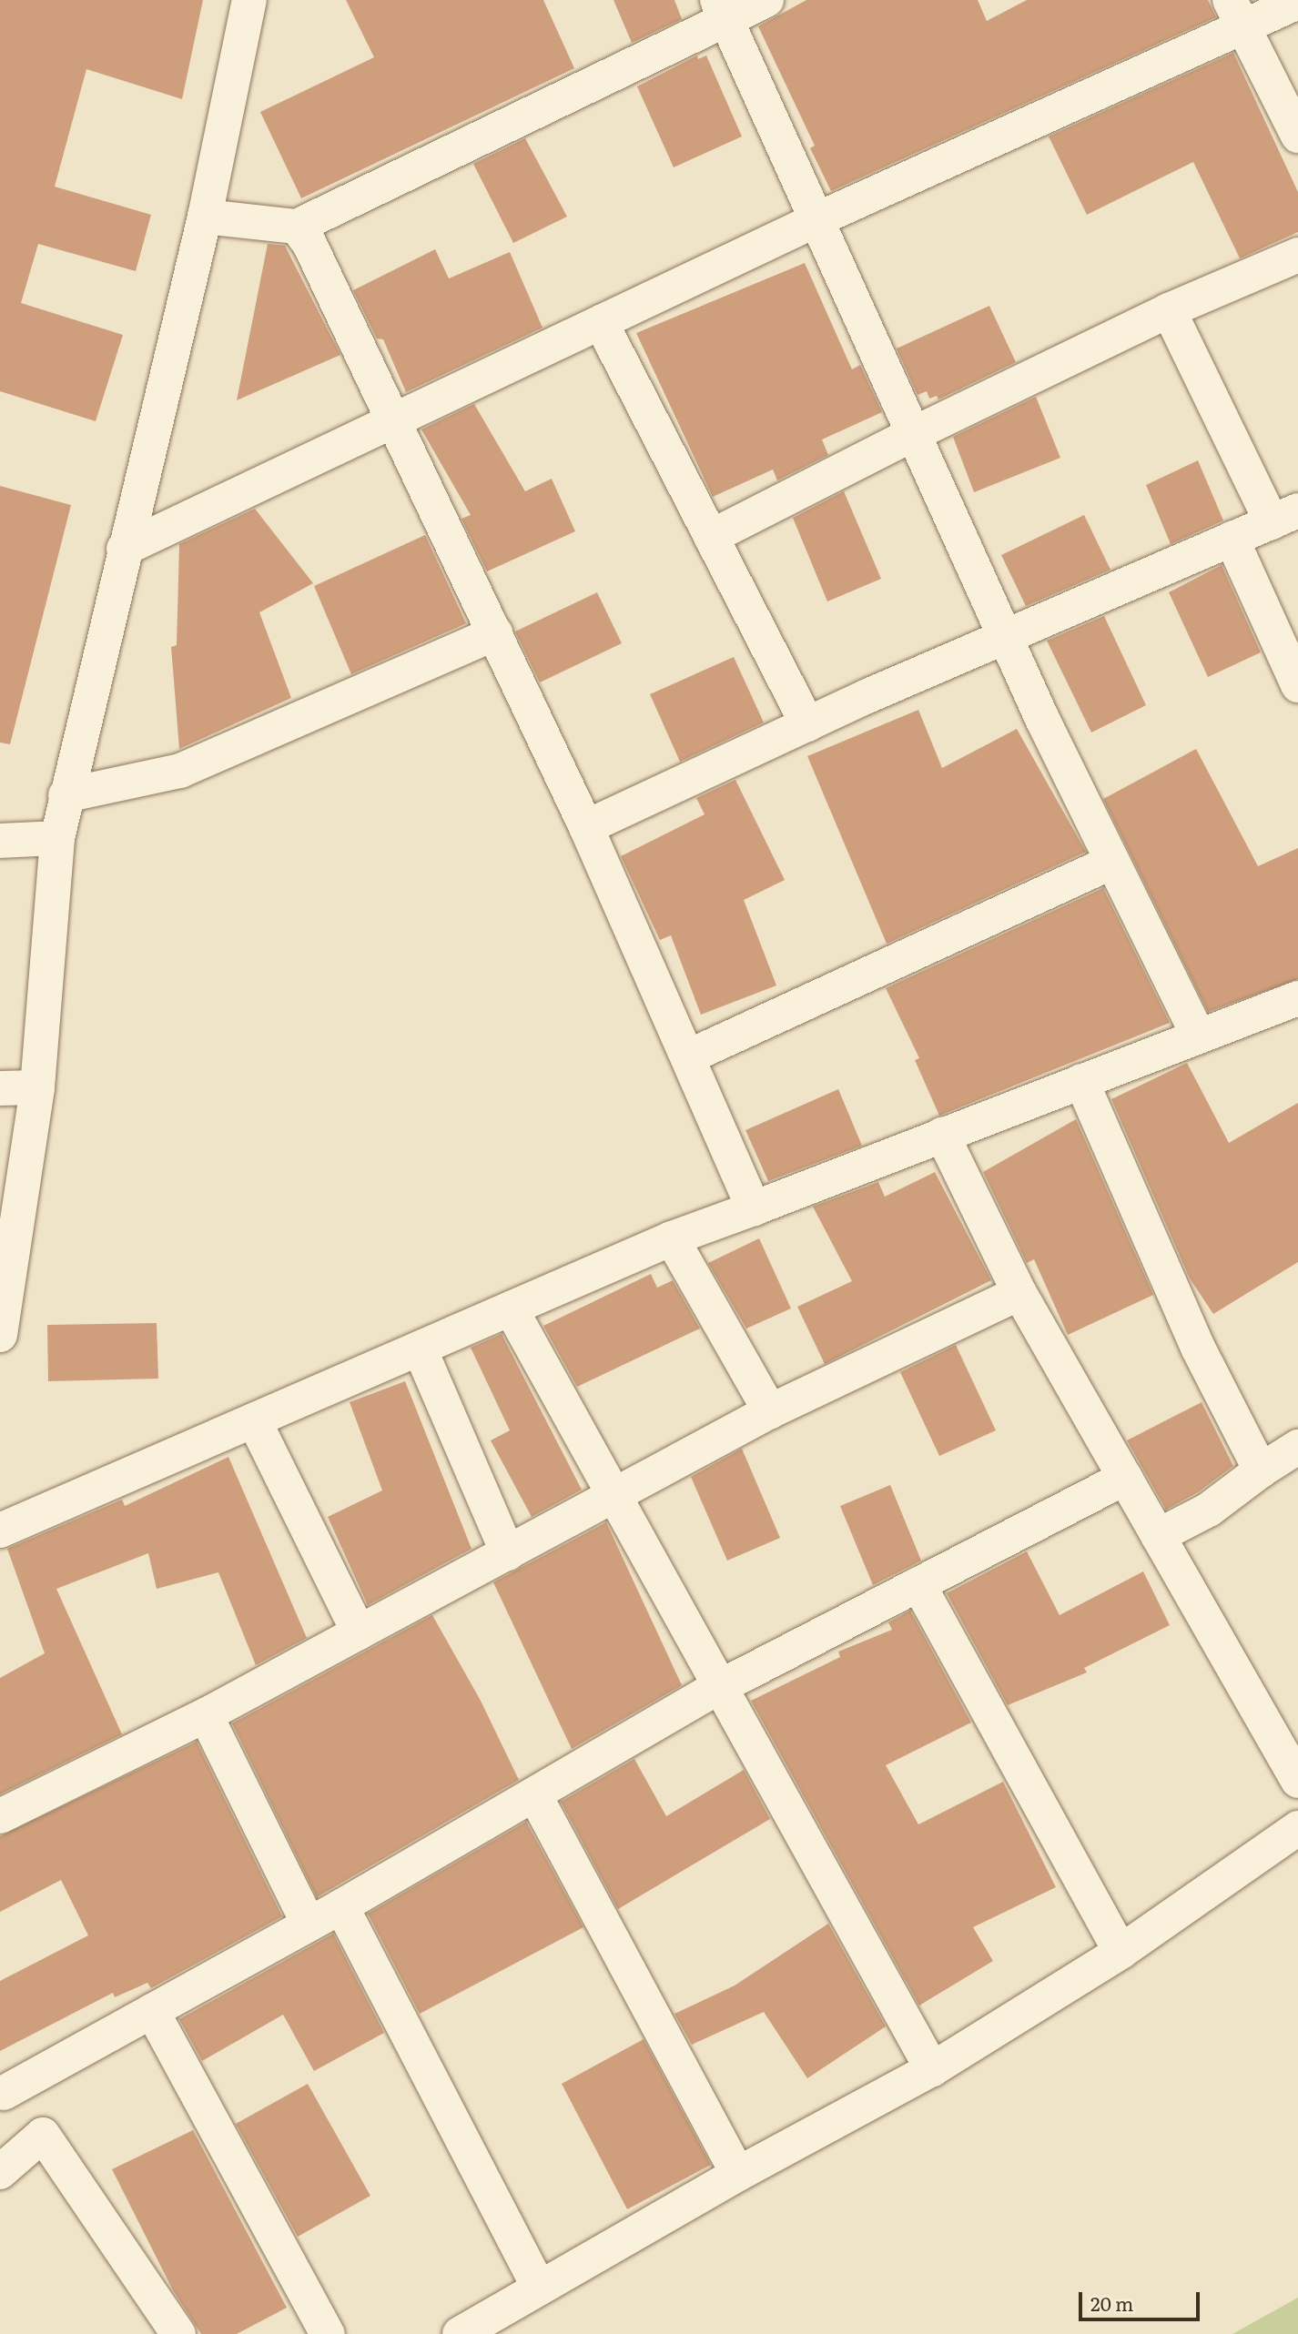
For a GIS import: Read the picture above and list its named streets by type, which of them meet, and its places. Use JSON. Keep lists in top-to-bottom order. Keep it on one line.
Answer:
{"scale_bar":"20 m"}
